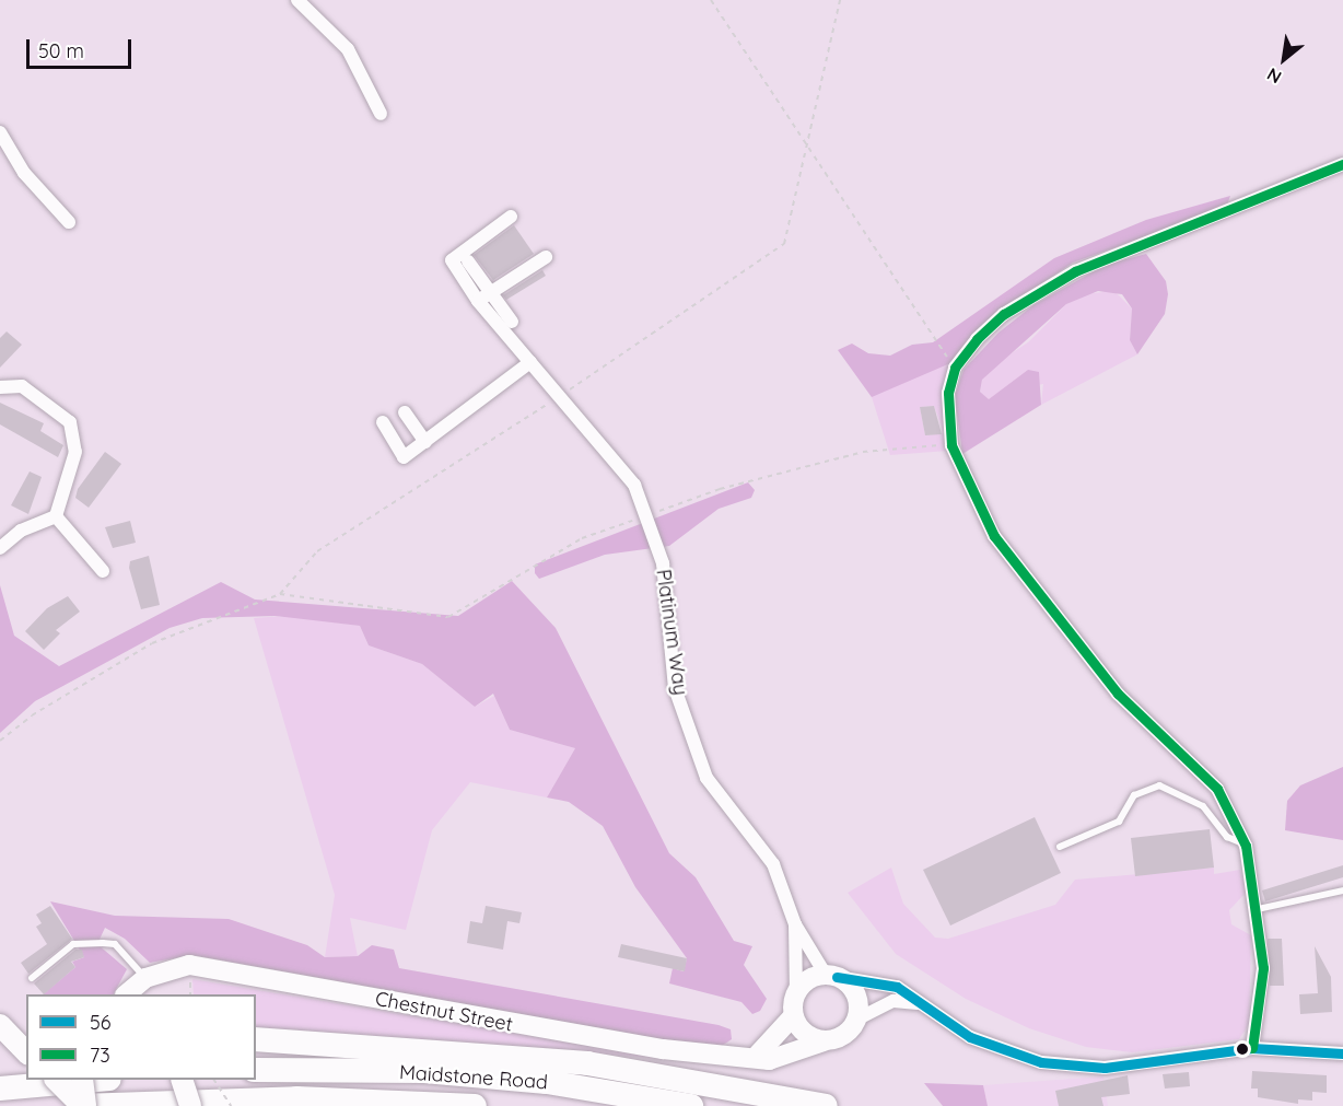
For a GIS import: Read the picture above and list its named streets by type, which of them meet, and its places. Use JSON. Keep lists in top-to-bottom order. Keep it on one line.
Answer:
{"streets":{"highway":["Maidstone Road"],"street":["Platinum Way","Chestnut Street"]},"crossings":[["Platinum Way","Chestnut Street"]],"lines":["transit line 73","transit line 56"],"legend":["56","73"],"scale_bar":"50 m","north":"bottom left"}
